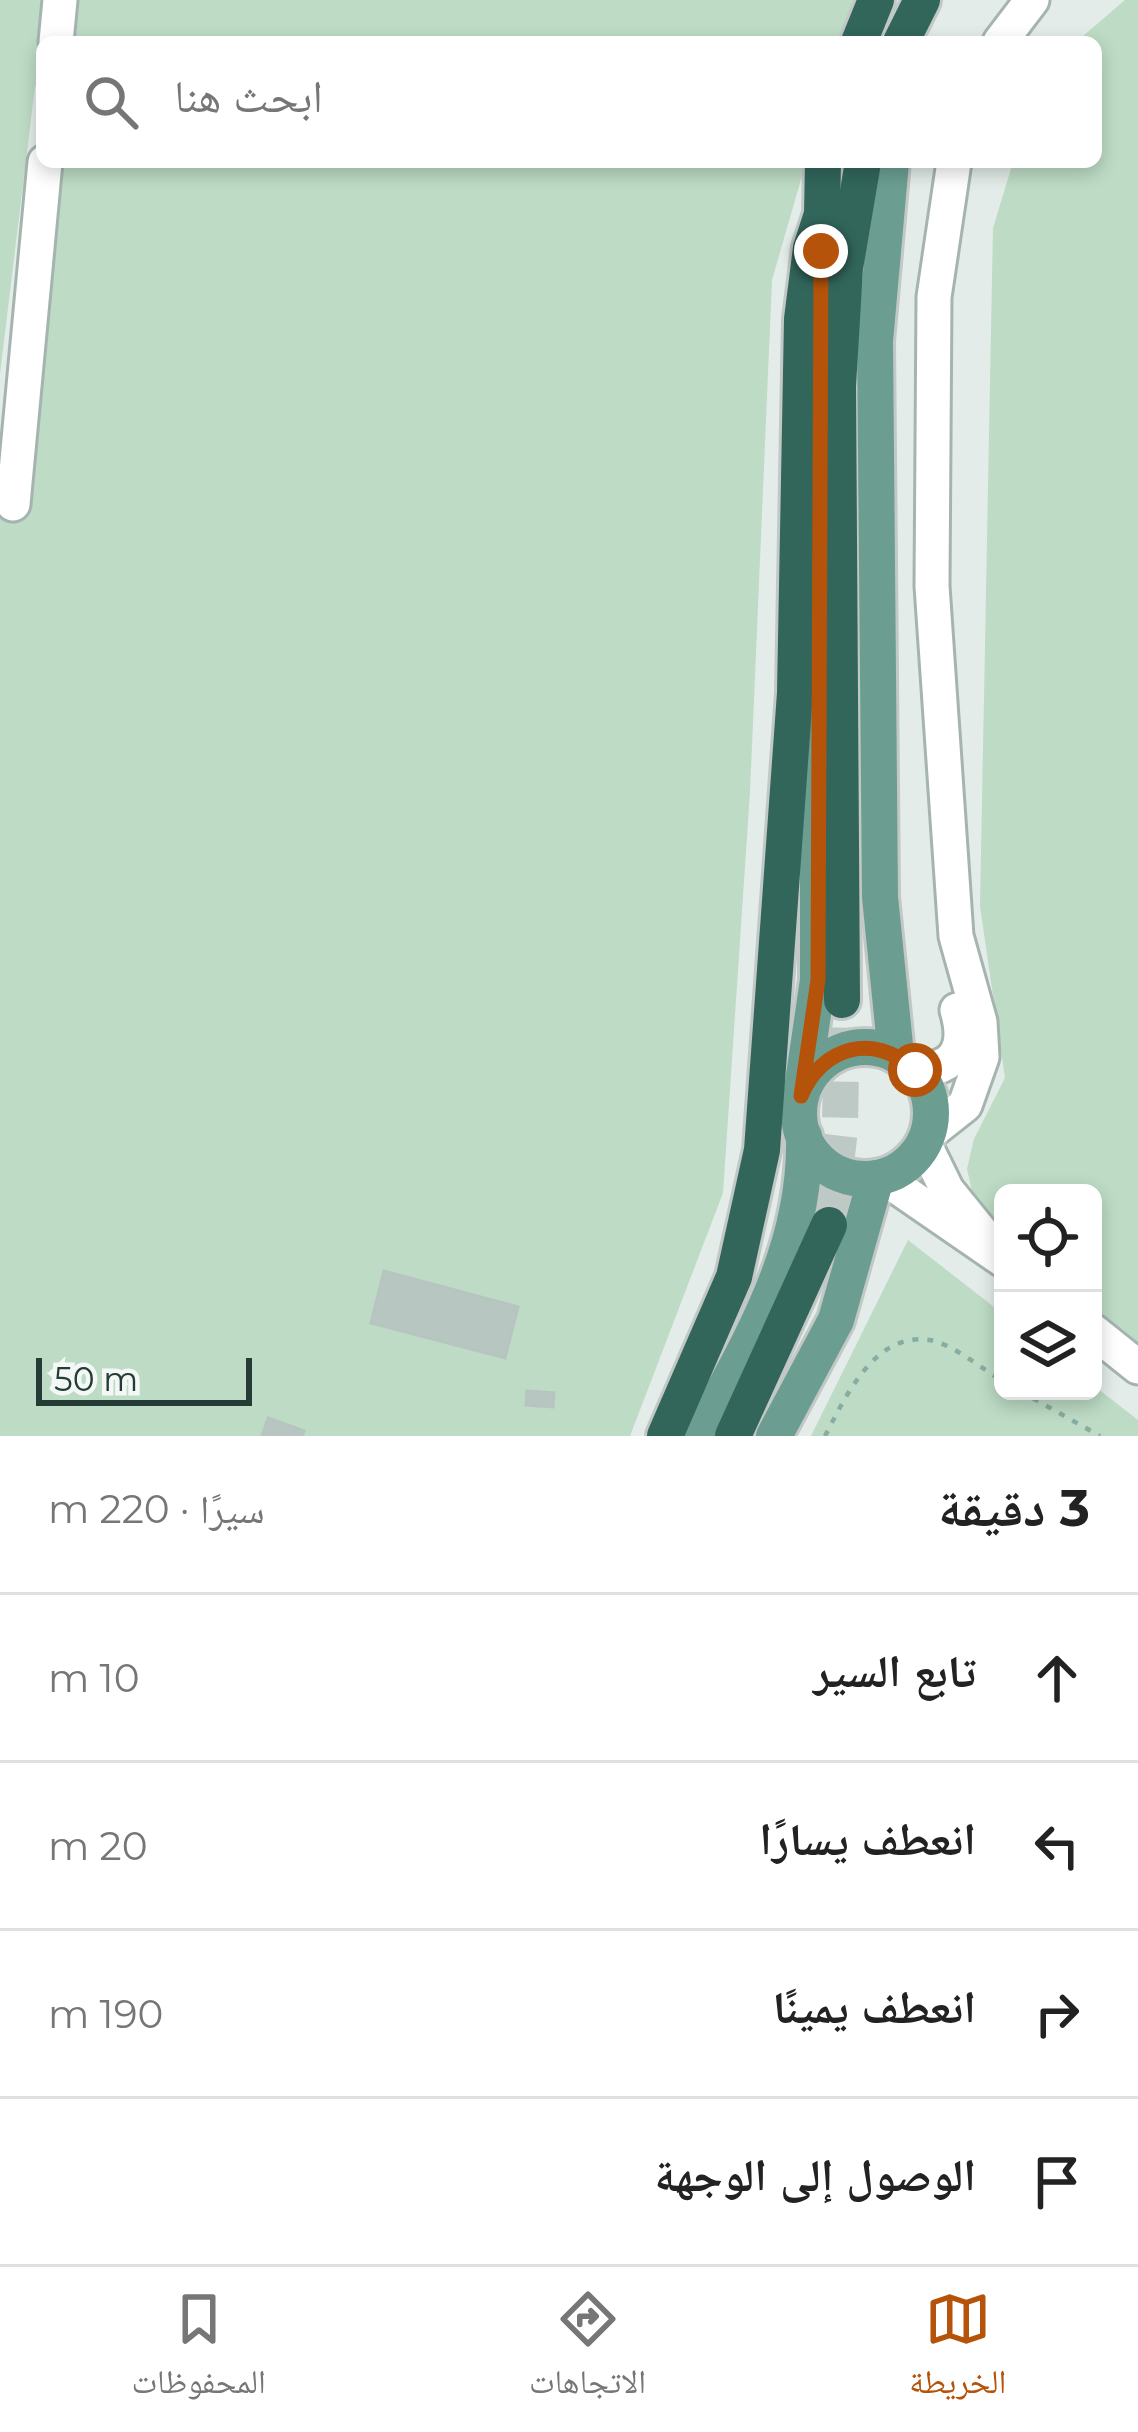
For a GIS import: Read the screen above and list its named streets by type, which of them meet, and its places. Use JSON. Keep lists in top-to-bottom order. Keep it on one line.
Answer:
{"scale_bar":"50 m","page":{"search":"ابحث هنا","scale":"50 m","heading":["3 دقيقة","سيرًا · 220 m"],"list":[["تابع السير","10 m"],["انعطف يسارًا","20 m"],["انعطف يمينًا","190 m"],"الوصول إلى الوجهة"],"nav":["الخريطة","الاتجاهات","المحفوظات"]}}
